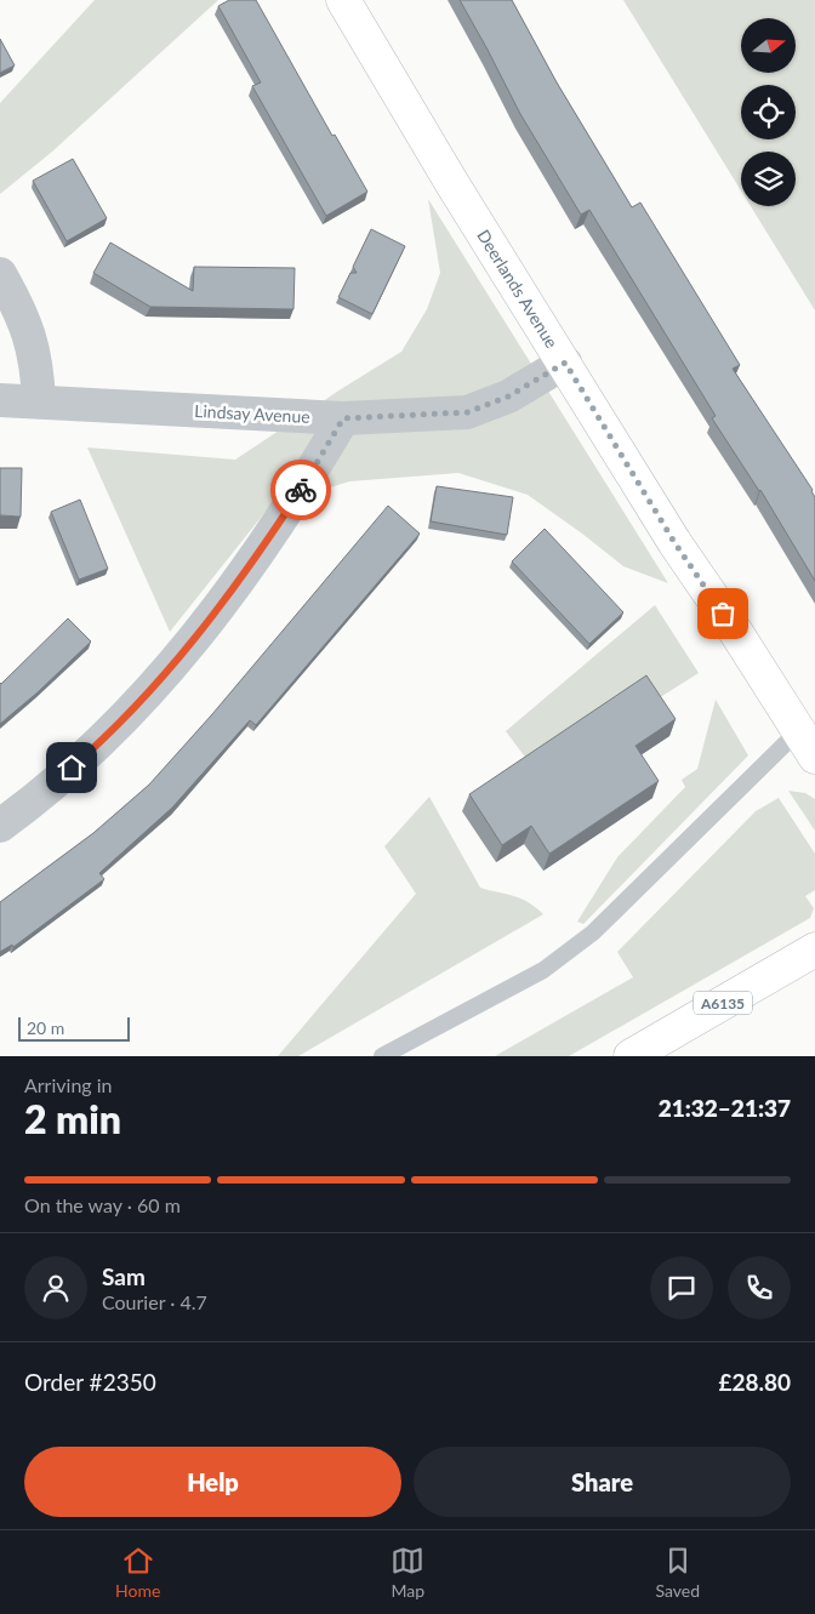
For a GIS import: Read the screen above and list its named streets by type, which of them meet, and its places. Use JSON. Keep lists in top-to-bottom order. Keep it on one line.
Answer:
{"streets":{"street":["Deerlands Avenue","Lindsay Avenue","A6135"]},"crossings":[["Deerlands Avenue","Lindsay Avenue"]],"scale_bar":"20 m","north":"right","page":{"scale":"20 m","heading":["2 min","Arriving in","21:32–21:37"],"panel":["Sam","Courier · 4.7","Order #2350","£28.80"],"bar":"On the way · 60 m","buttons":["Help","Share"],"tabs":["Home","Map","Saved"]}}
